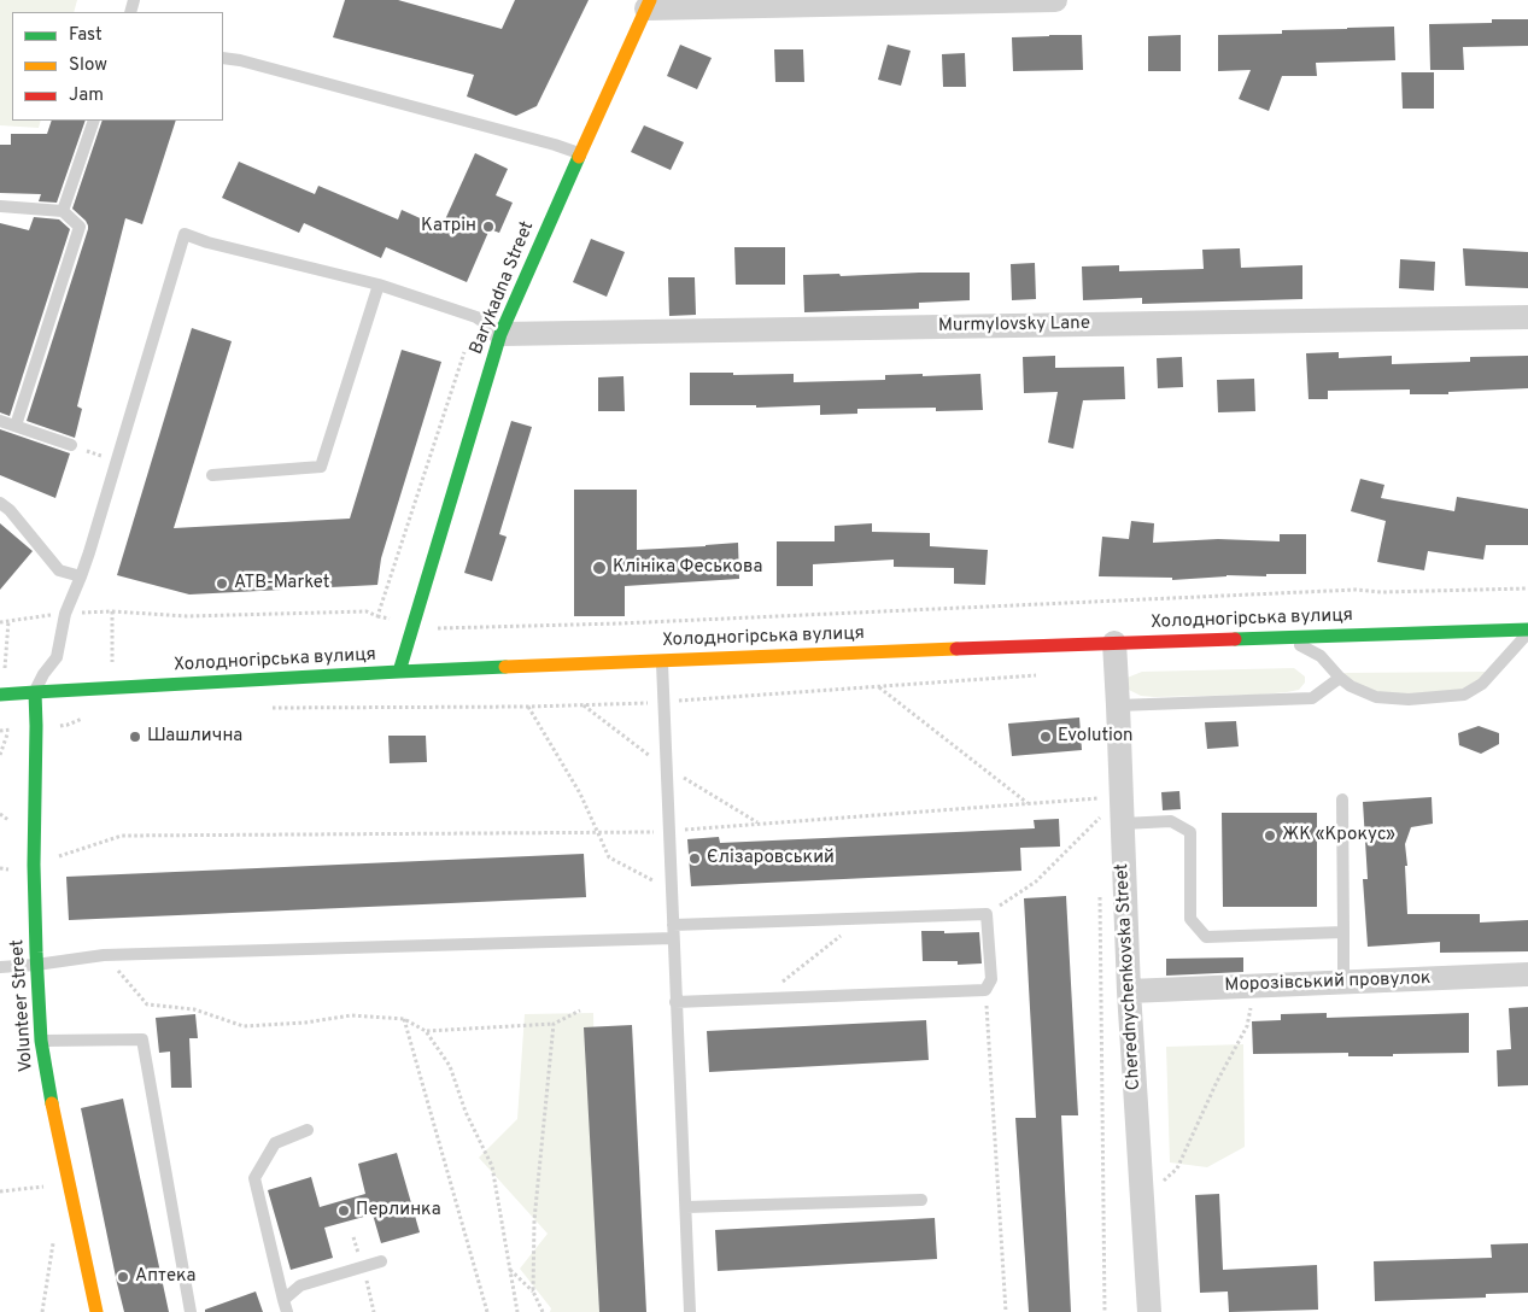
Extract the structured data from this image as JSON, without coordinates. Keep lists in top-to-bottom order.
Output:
{
  "streets": {
    "main road": ["Barykadna Street", "Холодногірська вулиця", "Volunteer Street"],
    "street": ["Murmylovsky Lane", "Cherednychenkovska Street", "Морозівський провулок"]
  },
  "crossings": [
    ["Barykadna Street", "Murmylovsky Lane"],
    ["Barykadna Street", "Холодногірська вулиця"],
    ["Холодногірська вулиця", "Cherednychenkovska Street"],
    ["Холодногірська вулиця", "Volunteer Street"],
    ["Cherednychenkovska Street", "Морозівський провулок"]
  ],
  "places": [
    "Катрін",
    "Клініка Феськова",
    "ATB-Market",
    "Шашлична",
    "Evolution",
    "ЖК «Крокус»",
    "Єлізаровський",
    "Перлинка",
    "Аптека"
  ],
  "legend": ["Fast", "Slow", "Jam"]
}
